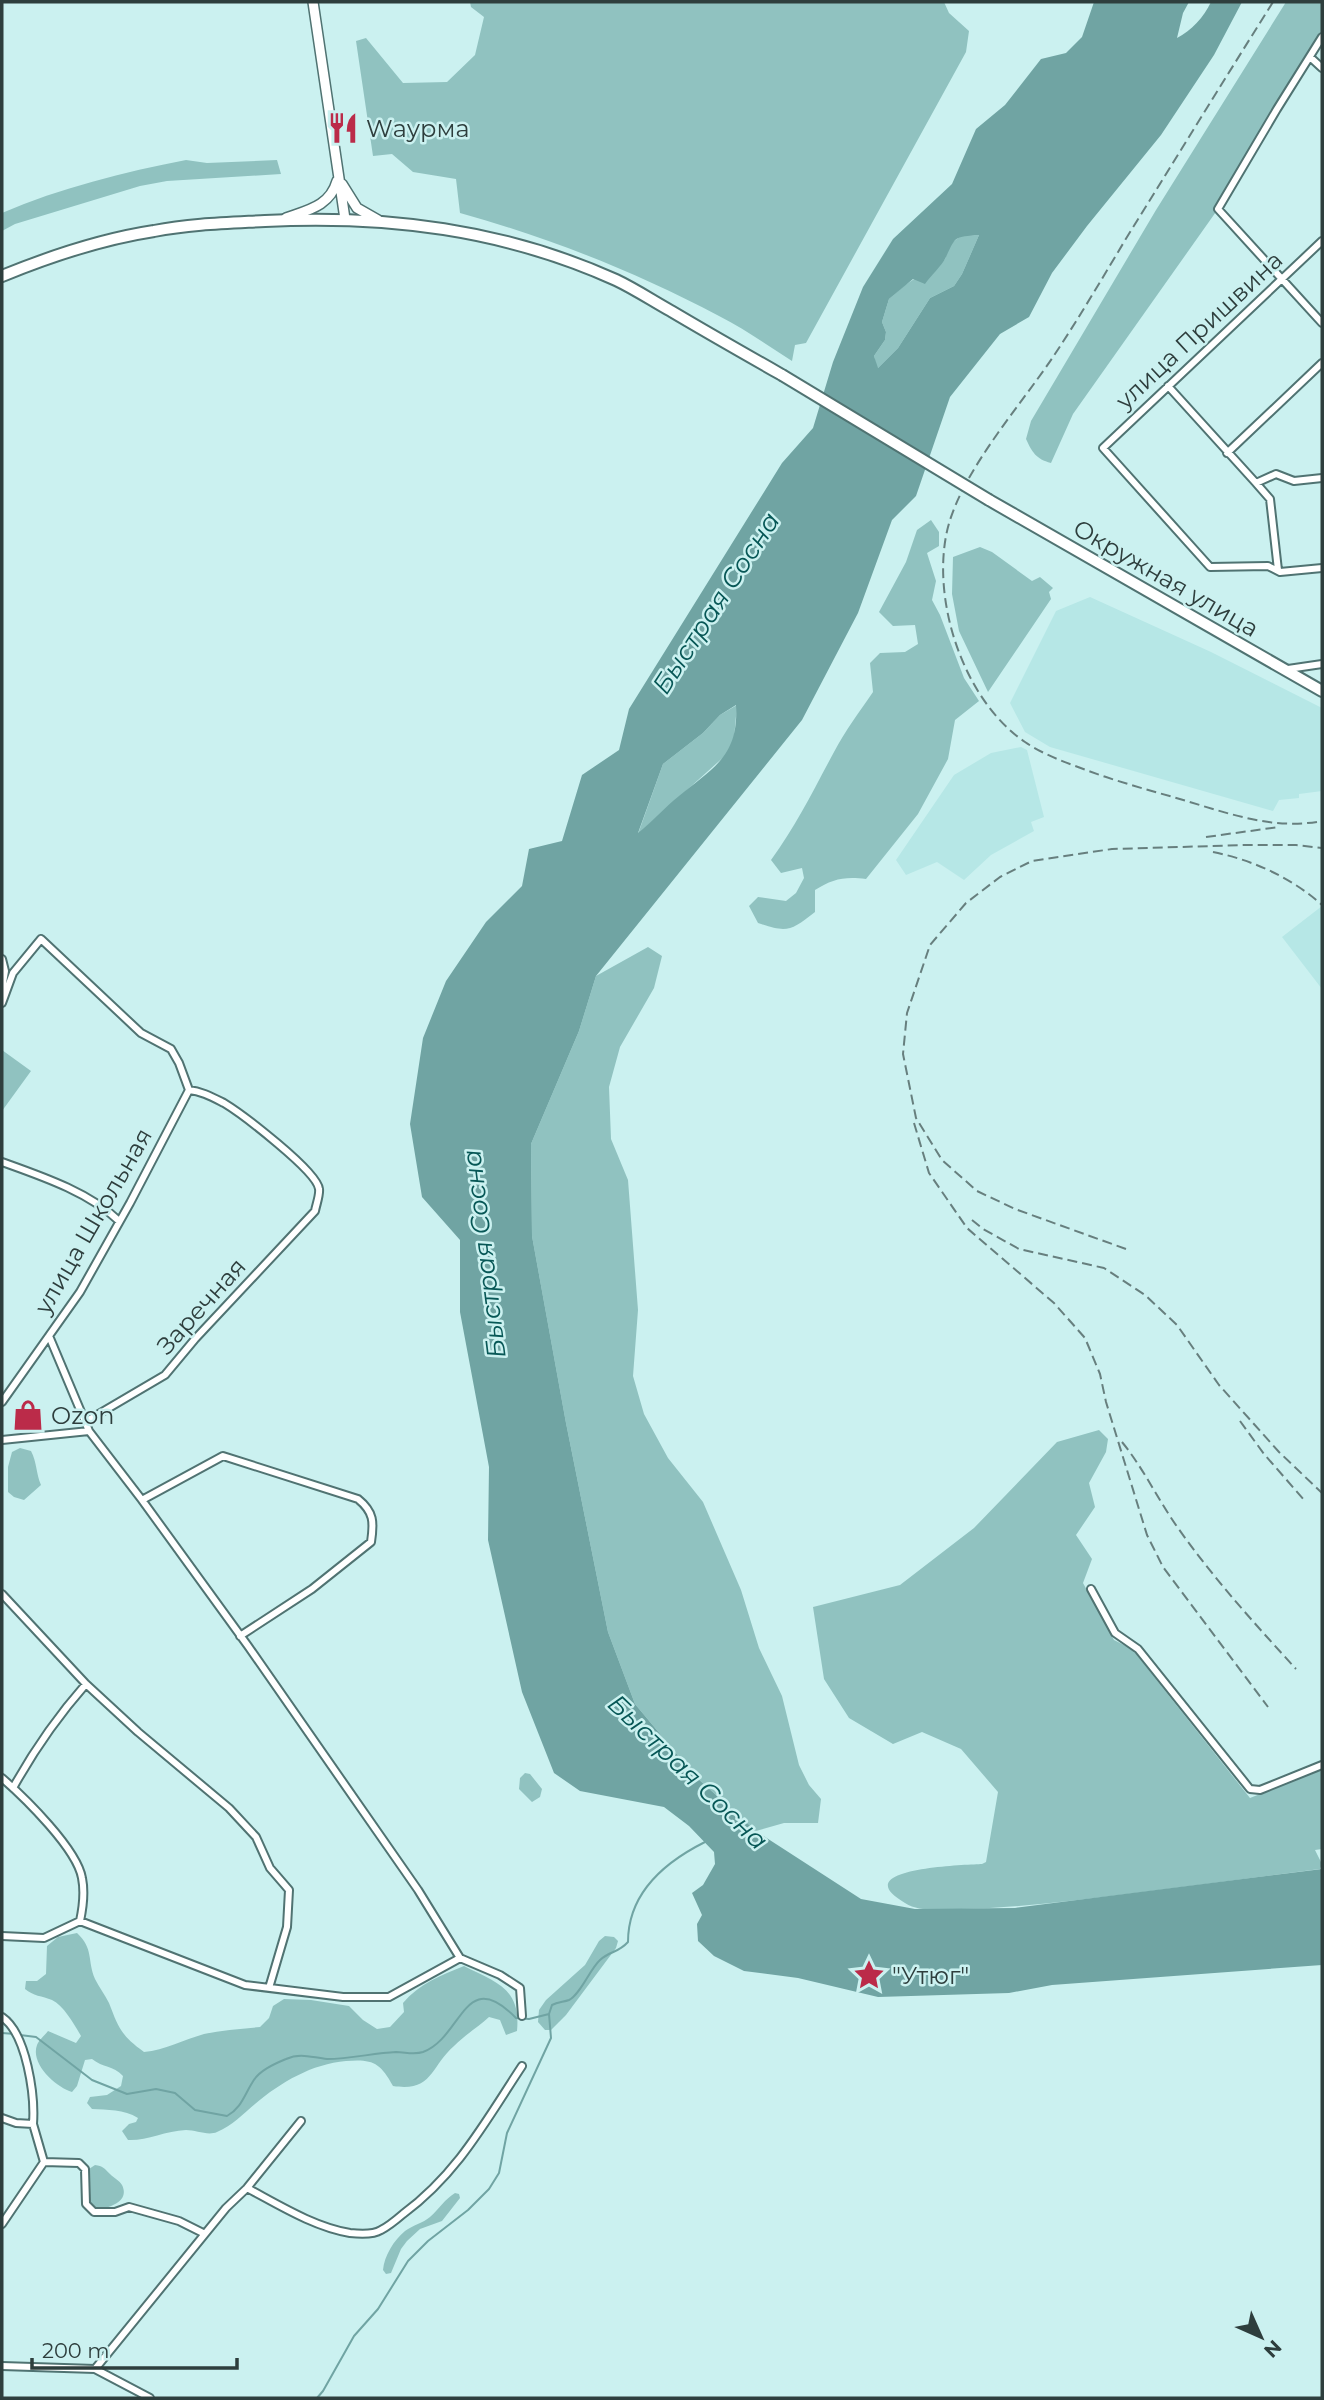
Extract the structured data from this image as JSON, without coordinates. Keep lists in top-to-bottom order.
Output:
{
  "streets": {
    "highway": ["Окружная улица"],
    "street": ["улица Пришвина", "улица Школьная", "Заречная"]
  },
  "crossings": [
    ["улица Школьная", "Заречная"]
  ],
  "water": ["Быстрая Сосна"],
  "places": {
    "restaurant": ["Wаурма"],
    "shop": ["Ozon"],
    "place": ["\"Утюг\""]
  },
  "scale_bar": "200 m",
  "north": "bottom right"
}
